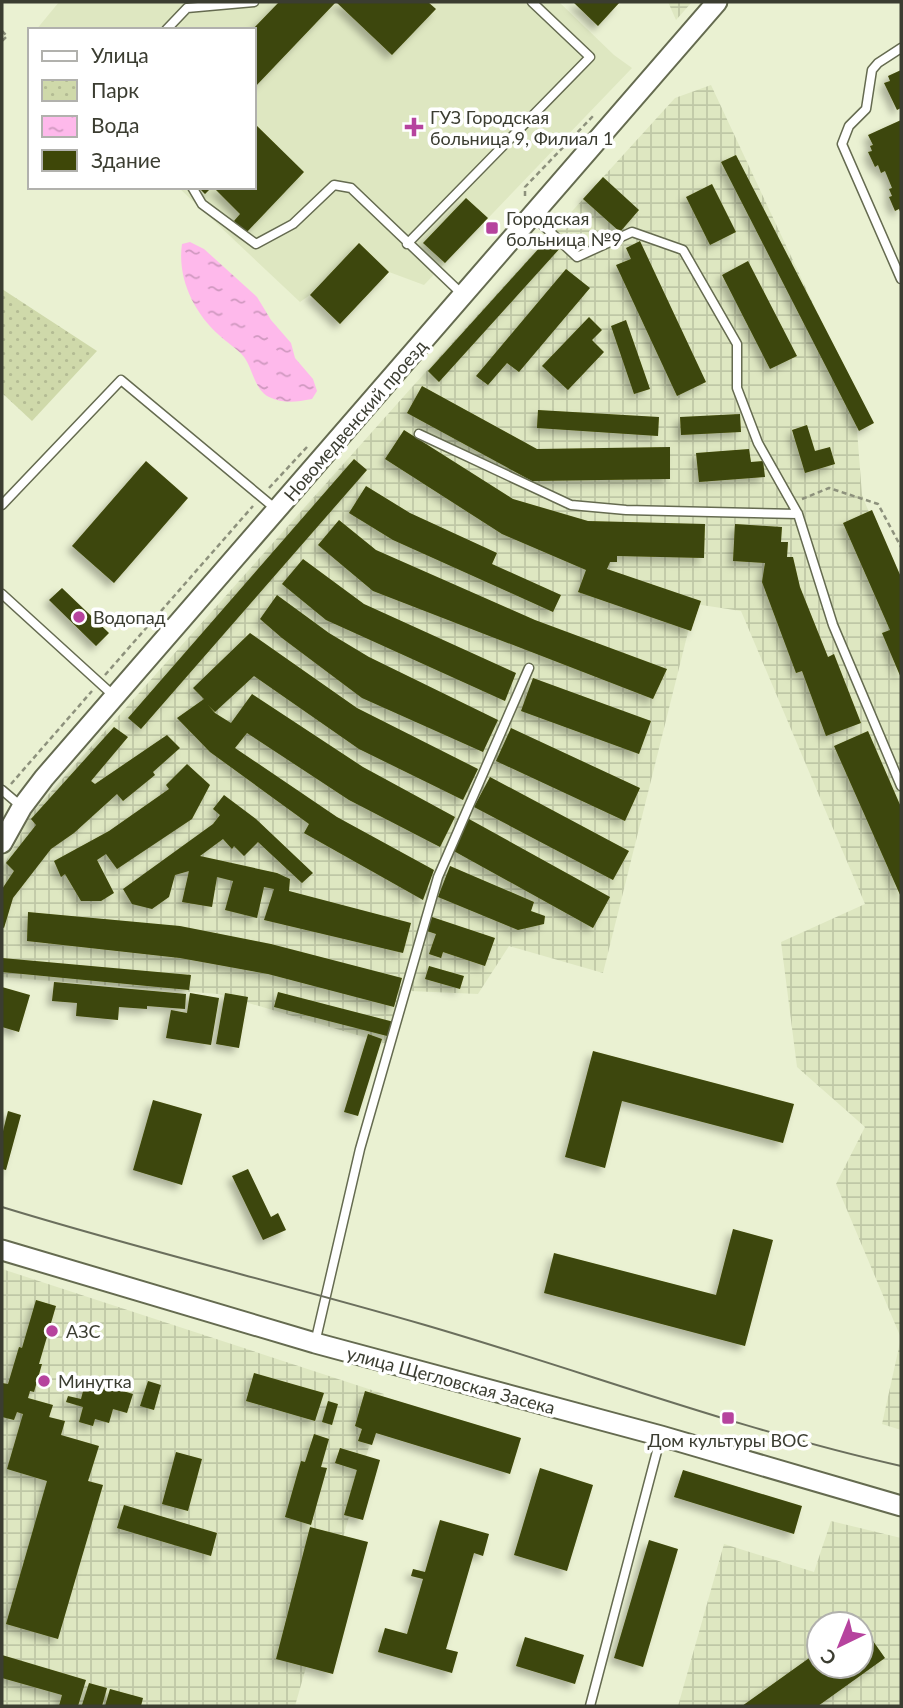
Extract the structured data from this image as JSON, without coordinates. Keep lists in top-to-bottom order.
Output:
{
  "streets": {
    "street": ["Новомедвенский проезд", "улица Щегловская Засека"]
  },
  "places": {
    "health": ["ГУЗ Городская больница 9, Филиал 1"],
    "transit": ["Городская больница №9", "Дом культуры ВОС"],
    "other": ["Водопад", "АЗС", "Минутка"]
  },
  "legend": [
    "Улица",
    "Парк",
    "Вода",
    "Здание"
  ],
  "north": "bottom left"
}
